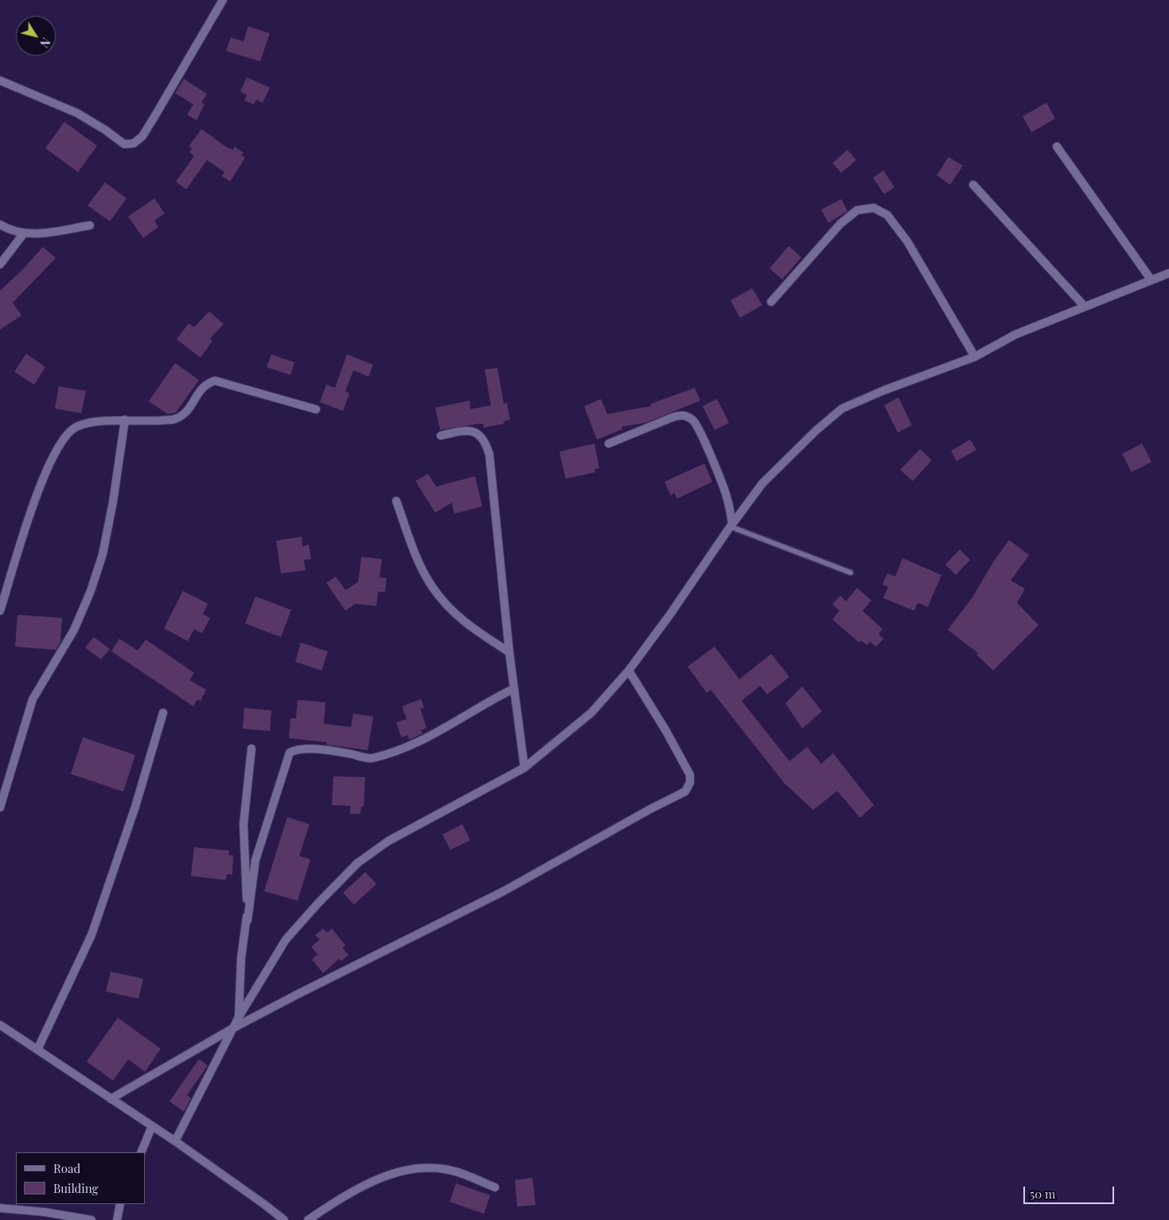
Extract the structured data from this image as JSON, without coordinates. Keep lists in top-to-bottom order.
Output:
{
  "legend": ["Road", "Building"],
  "scale_bar": "50 m",
  "north": "bottom right"
}
